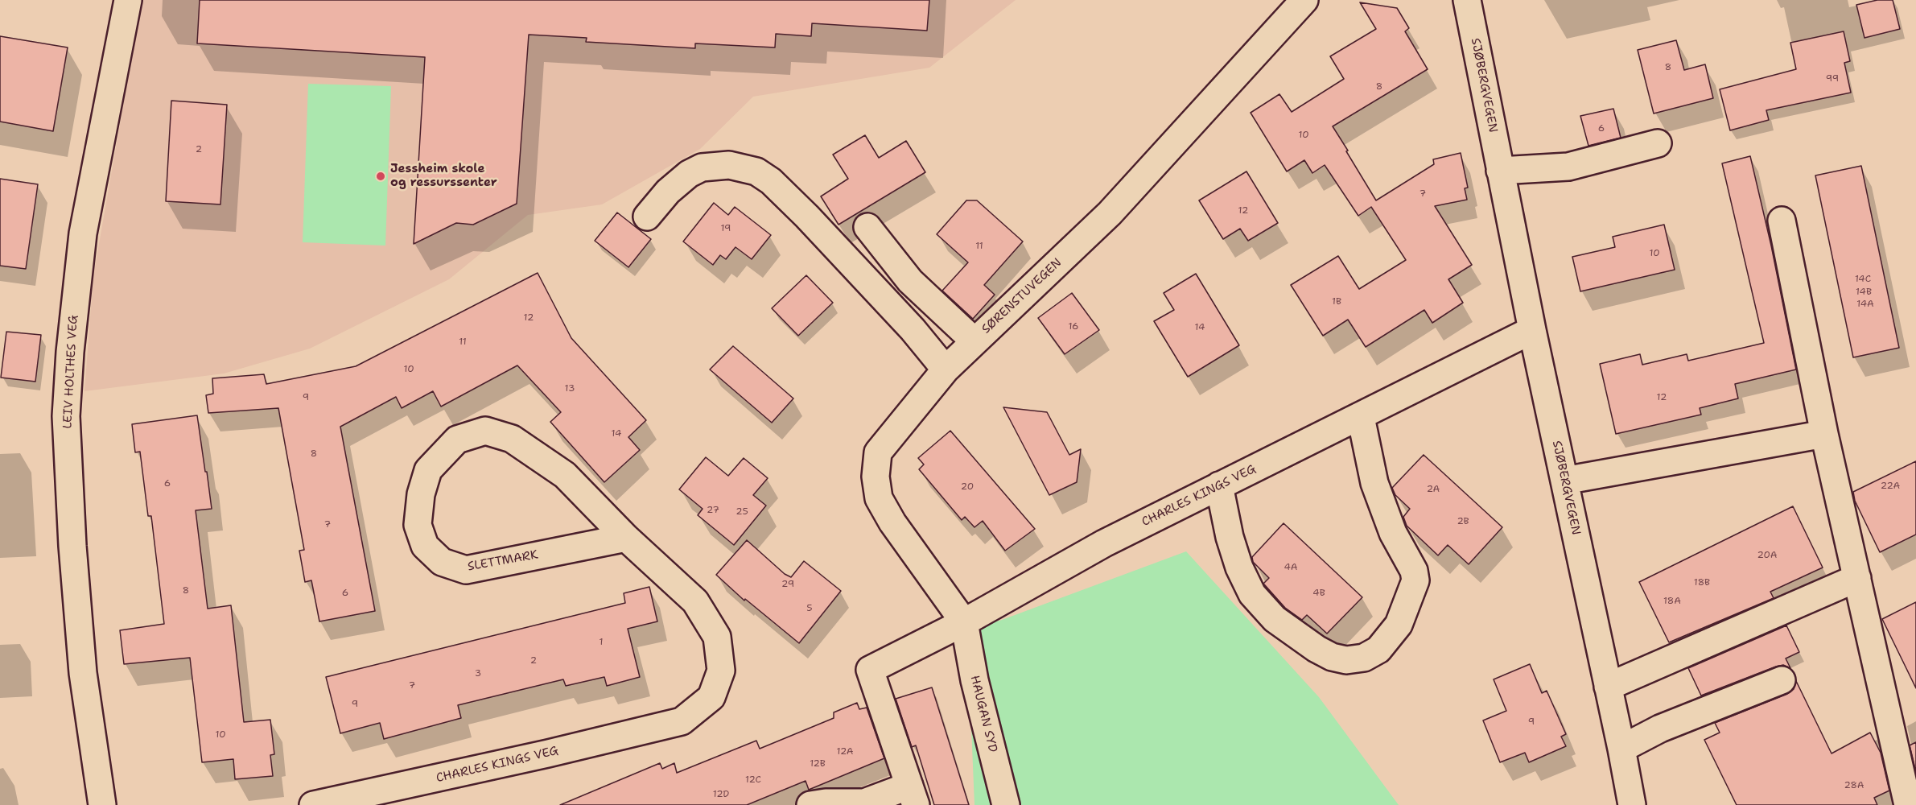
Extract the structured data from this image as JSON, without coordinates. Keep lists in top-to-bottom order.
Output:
{
  "streets": {
    "street": [
      "SJØBERGVEGEN",
      "SØRENSTUVEGEN",
      "LEIV HOLTHES VEG",
      "CHARLES KINGS VEG",
      "SLETTMARK",
      "HAUGAN SYD"
    ]
  },
  "crossings": [
    ["SJØBERGVEGEN", "CHARLES KINGS VEG"],
    ["SØRENSTUVEGEN", "CHARLES KINGS VEG"],
    ["SØRENSTUVEGEN", "HAUGAN SYD"],
    ["CHARLES KINGS VEG", "SLETTMARK"],
    ["CHARLES KINGS VEG", "HAUGAN SYD"]
  ],
  "places": ["Jessheim skole og ressurssenter"],
  "house_numbers": [
    "8",
    "99",
    "8",
    "6",
    "10",
    "2",
    "7",
    "12",
    "19",
    "11",
    "10",
    "14C",
    "14B",
    "1B",
    "14A",
    "12",
    "16",
    "14",
    "11",
    "10",
    "13",
    "9",
    "12",
    "14",
    "8",
    "6",
    "22A",
    "20",
    "2A",
    "27",
    "25",
    "2B",
    "7",
    "20A",
    "4A",
    "18B",
    "29",
    "8",
    "6",
    "4B",
    "18A",
    "5",
    "1",
    "2",
    "3",
    "7",
    "9",
    "9",
    "10",
    "12A",
    "12B",
    "12C",
    "28A",
    "12D"
  ]
}
